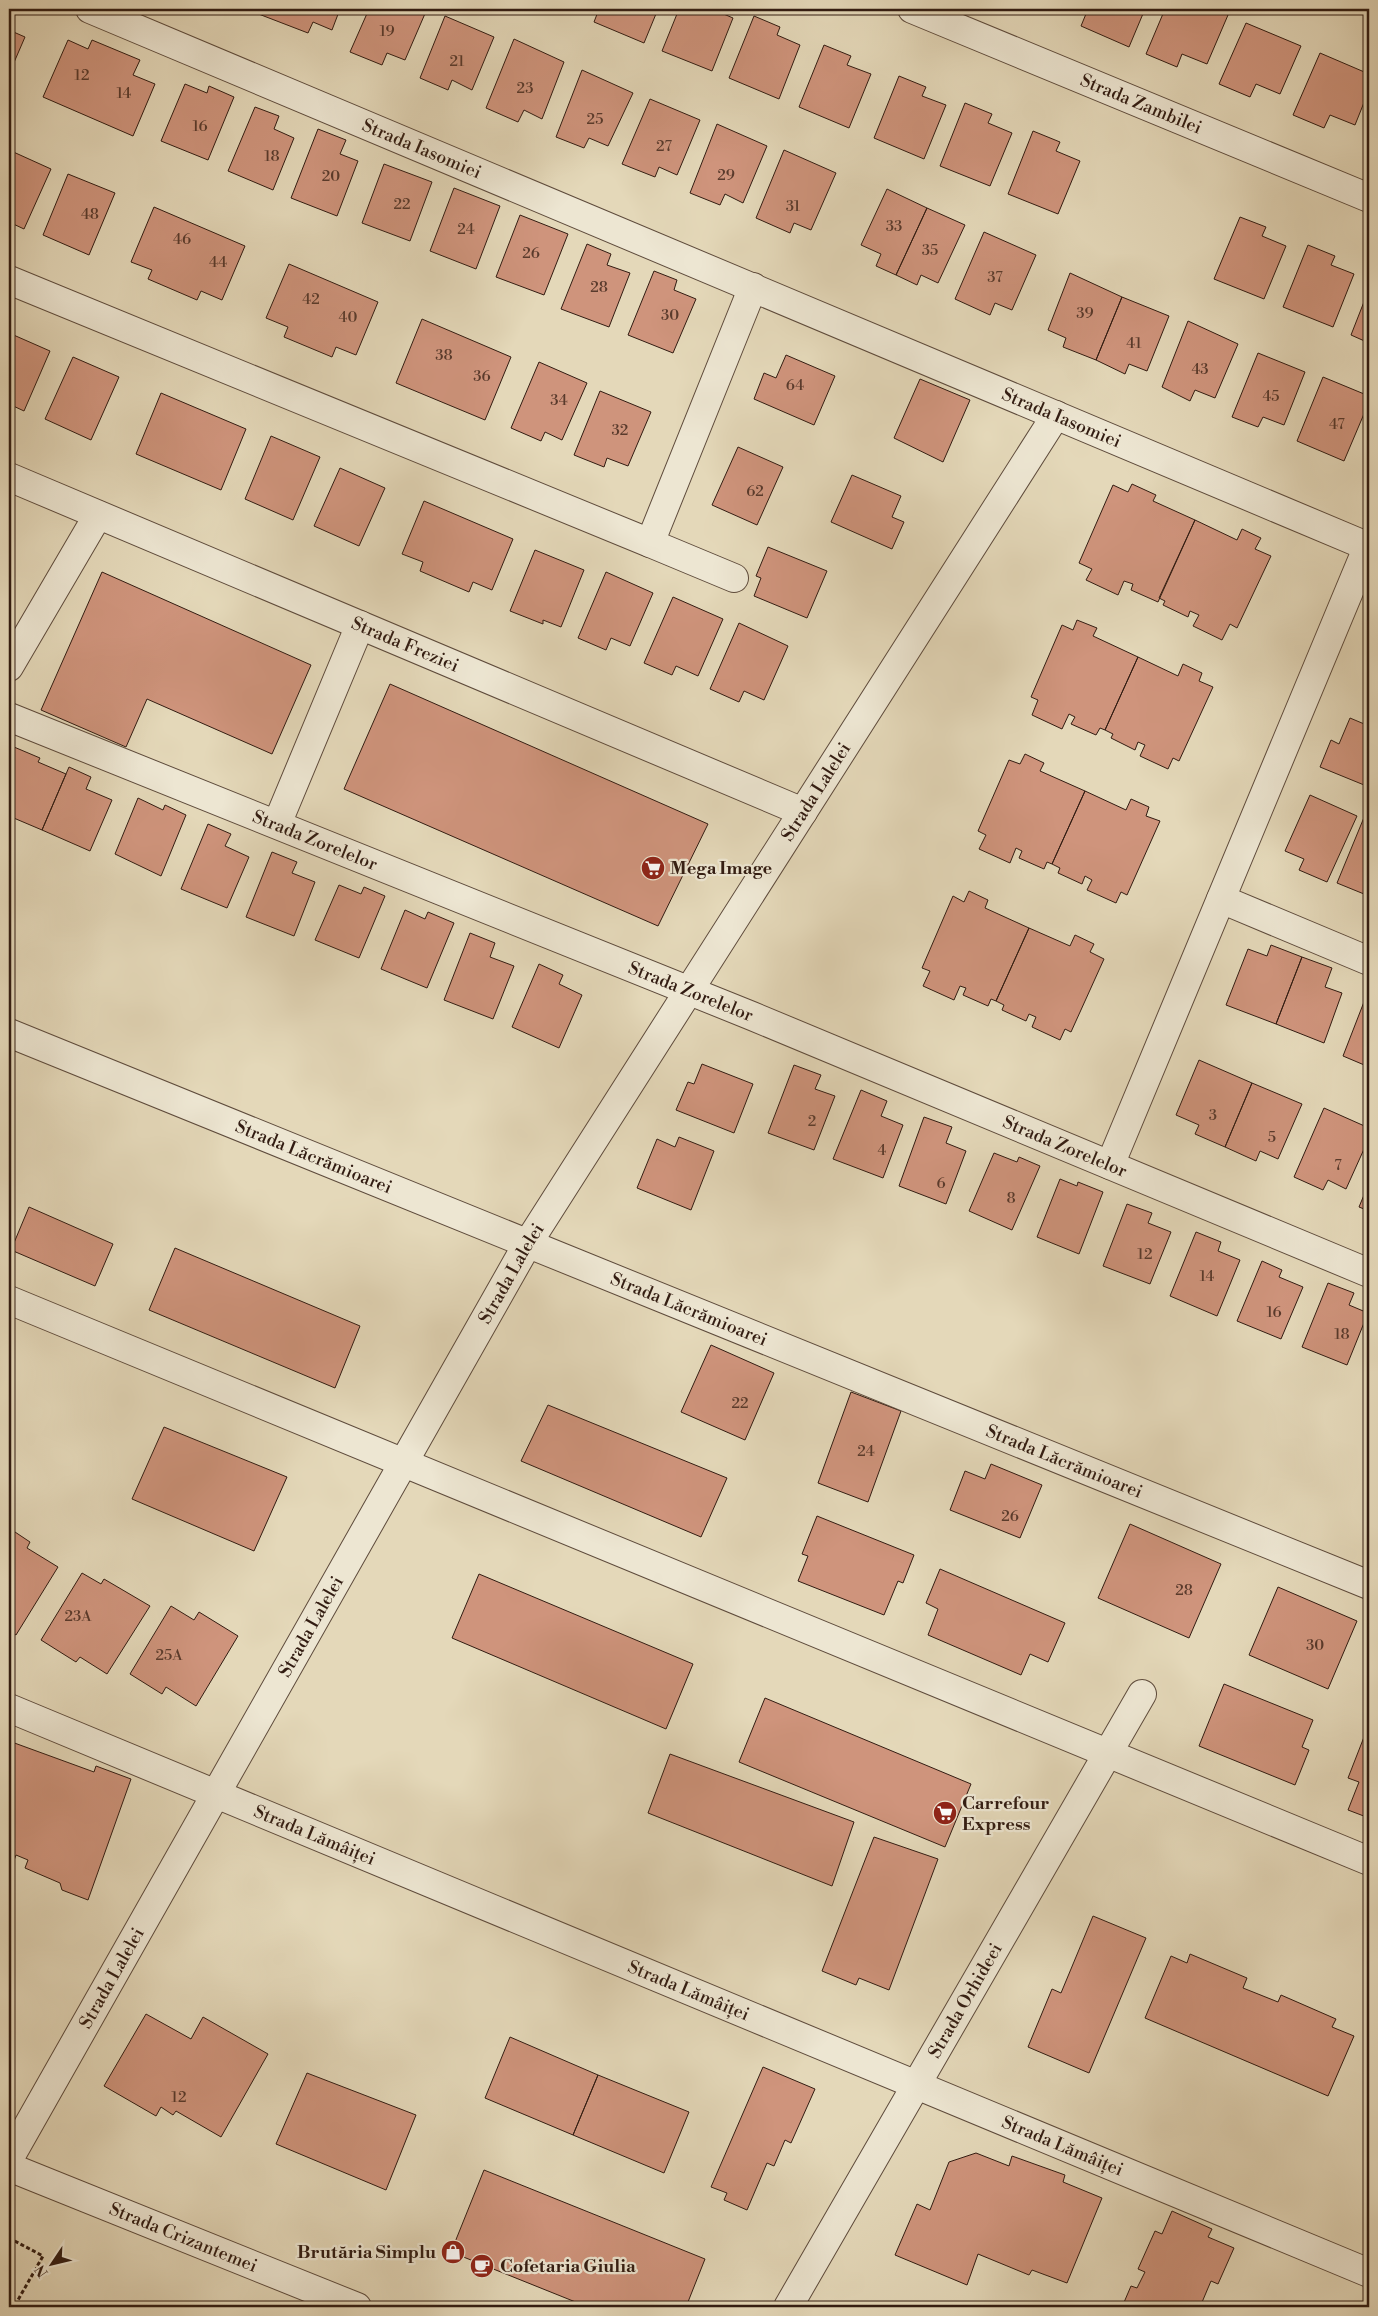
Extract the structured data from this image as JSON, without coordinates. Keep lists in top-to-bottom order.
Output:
{
  "streets": {
    "street": [
      "Strada Zambilei",
      "Strada Iasomiei",
      "Strada Freziei",
      "Strada Lalelei",
      "Strada Zorelelor",
      "Strada Lăcrămioarei",
      "Strada Lămâiței",
      "Strada Orhideei",
      "Strada Crizantemei"
    ]
  },
  "crossings": [
    ["Strada Iasomiei", "Strada Lalelei"],
    ["Strada Freziei", "Strada Lalelei"],
    ["Strada Lalelei", "Strada Zorelelor"],
    ["Strada Lalelei", "Strada Lăcrămioarei"],
    ["Strada Lalelei", "Strada Lămâiței"],
    ["Strada Lămâiței", "Strada Orhideei"]
  ],
  "places": {
    "supermarket": ["Mega Image", "Carrefour Express"],
    "shop": ["Brutăria Simplu"],
    "cafe": ["Cofetaria Giulia"]
  },
  "house_numbers": [
    "19",
    "21",
    "12",
    "23",
    "14",
    "25",
    "16",
    "27",
    "18",
    "29",
    "20",
    "22",
    "31",
    "48",
    "33",
    "24",
    "46",
    "35",
    "26",
    "44",
    "37",
    "28",
    "42",
    "39",
    "30",
    "40",
    "41",
    "38",
    "43",
    "36",
    "64",
    "45",
    "34",
    "47",
    "32",
    "62",
    "3",
    "2",
    "5",
    "4",
    "7",
    "6",
    "8",
    "12",
    "14",
    "16",
    "18",
    "22",
    "24",
    "26",
    "28",
    "23A",
    "30",
    "25A",
    "12"
  ],
  "north": "bottom left"
}
